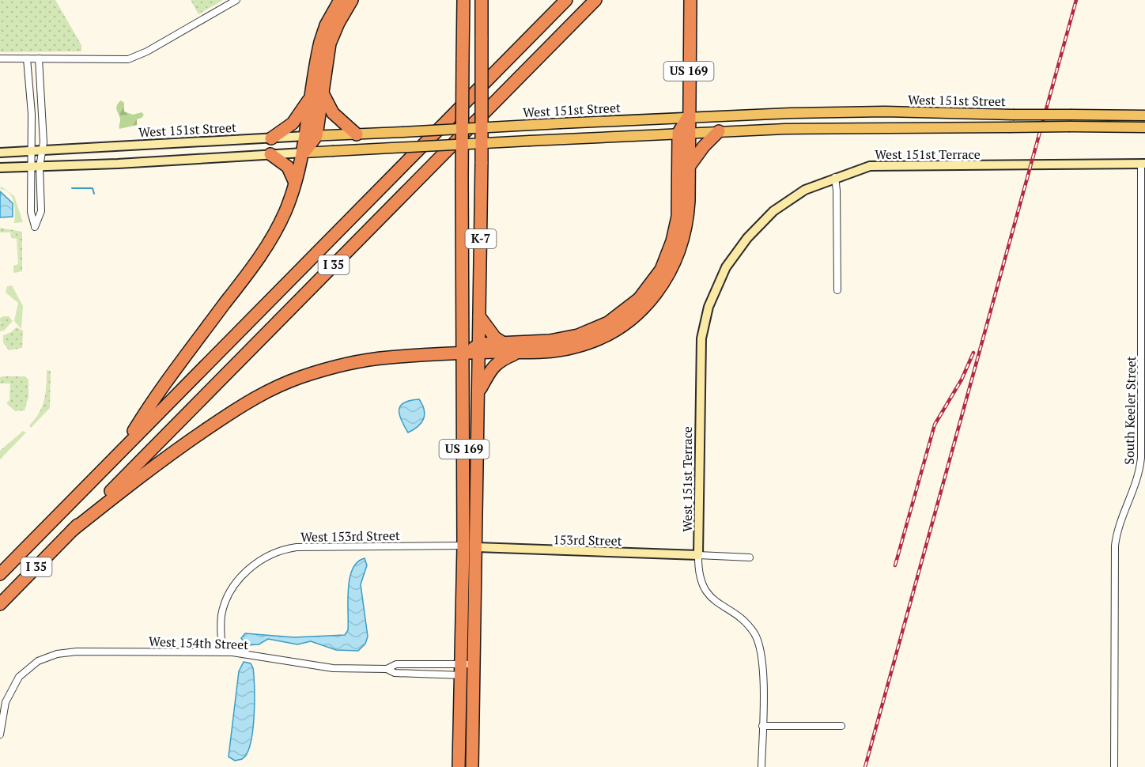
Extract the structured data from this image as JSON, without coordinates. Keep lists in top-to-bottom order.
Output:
{
  "streets": {
    "highway": ["US 169", "K-7", "I 35"],
    "main road": ["West 151st Street"],
    "street": [
      "West 151st Terrace",
      "South Keeler Street",
      "West 153rd Street",
      "153rd Street",
      "West 154th Street"
    ]
  },
  "crossings": [
    ["US 169", "West 151st Street"],
    ["US 169", "K-7"],
    ["US 169", "West 153rd Street"],
    ["US 169", "153rd Street"],
    ["US 169", "West 154th Street"],
    ["West 151st Terrace", "South Keeler Street"],
    ["West 151st Terrace", "153rd Street"],
    ["West 153rd Street", "West 154th Street"]
  ]
}
